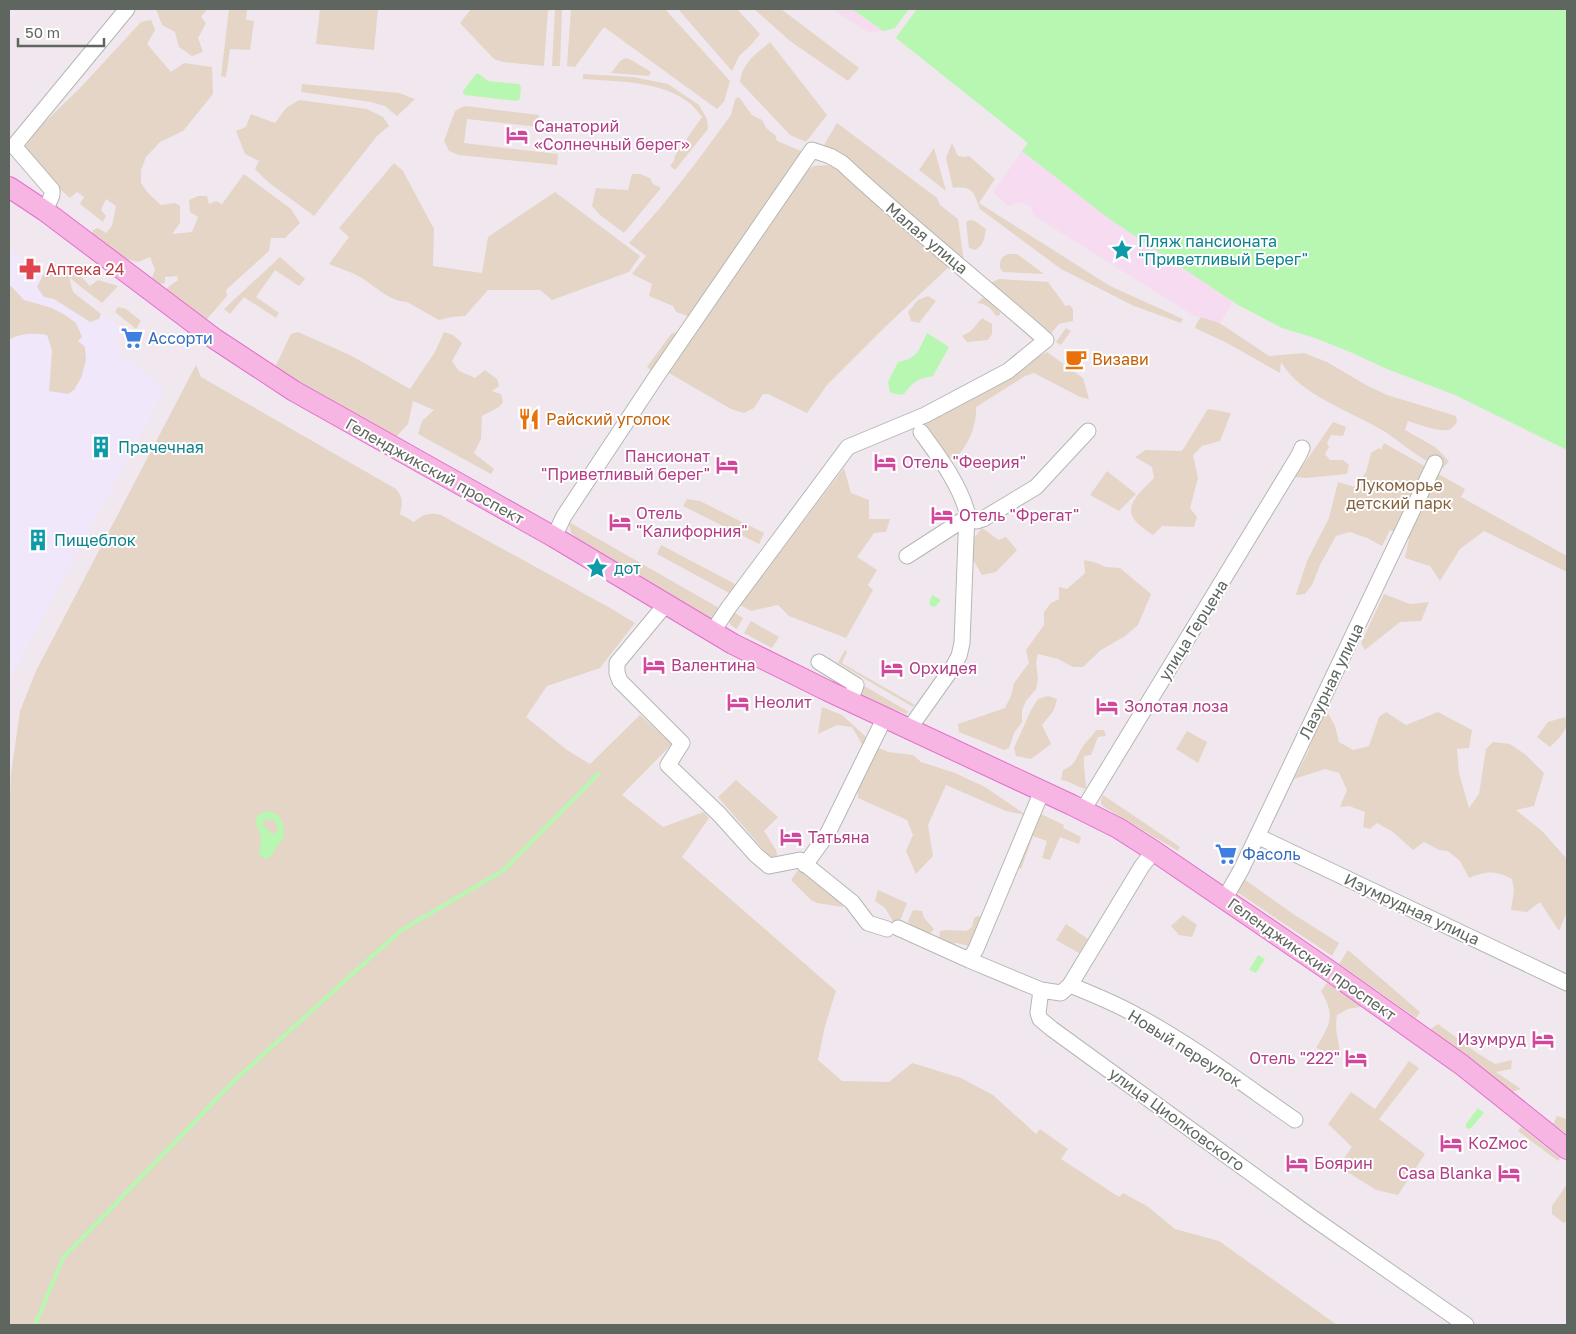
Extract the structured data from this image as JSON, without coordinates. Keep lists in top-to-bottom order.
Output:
{
  "streets": {
    "main road": ["Геленджикский проспект"],
    "street": [
      "Малая улица",
      "улица Герцена",
      "Лазурная улица",
      "Изумрудная улица",
      "Новый переулок",
      "улица Циолковского"
    ]
  },
  "crossings": [
    ["Малая улица", "Геленджикский проспект"],
    ["Геленджикский проспект", "улица Герцена"],
    ["Геленджикский проспект", "Лазурная улица"],
    ["Лазурная улица", "Изумрудная улица"]
  ],
  "parks": ["Лукоморье детский парк"],
  "places": {
    "hotel": [
      "Санаторий «Солнечный берег»",
      "Отель \"Феерия\"",
      "Пансионат \"Приветливый берег\"",
      "Отель \"Фрегат\"",
      "Отель \"Калифорния\"",
      "Валентина",
      "Орхидея",
      "Неолит",
      "Золотая лоза",
      "Татьяна",
      "Изумруд",
      "Отель \"222\"",
      "КоZмос",
      "Боярин",
      "Casa Blanka"
    ],
    "place": ["Пляж пансионата \"Приветливый Берег\"", "дот"],
    "pharmacy": ["Аптека 24"],
    "supermarket": ["Ассорти", "Фасоль"],
    "cafe": ["Визави"],
    "restaurant": ["Райский уголок"],
    "building": ["Прачечная", "Пищеблок"]
  },
  "scale_bar": "50 m"
}
